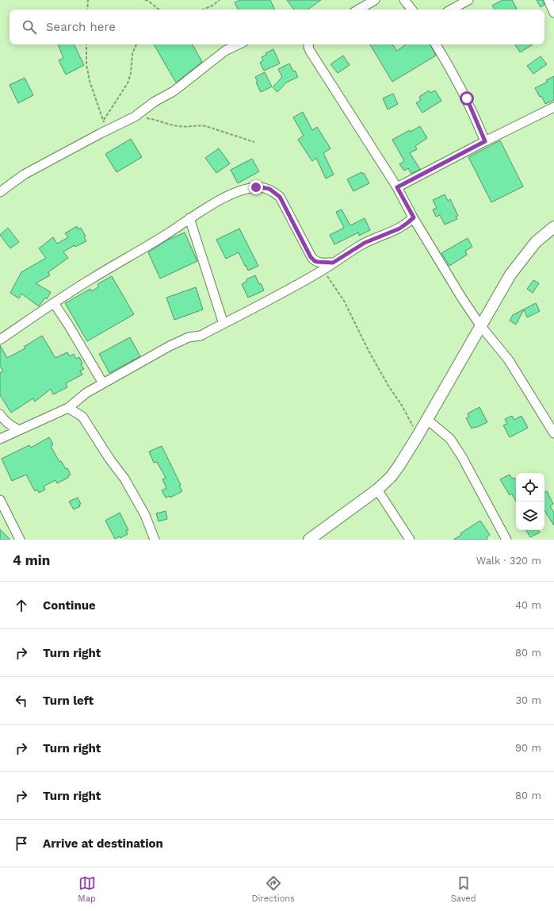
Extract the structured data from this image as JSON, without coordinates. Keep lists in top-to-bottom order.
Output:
{
  "page": {
    "search": "Search here",
    "heading": ["4 min", "Walk · 320 m"],
    "list": [
      ["Continue", "40 m"],
      ["Turn right", "80 m"],
      ["Turn left", "30 m"],
      ["Turn right", "90 m"],
      ["Turn right", "80 m"],
      "Arrive at destination"
    ],
    "nav": ["Map", "Directions", "Saved"]
  }
}
